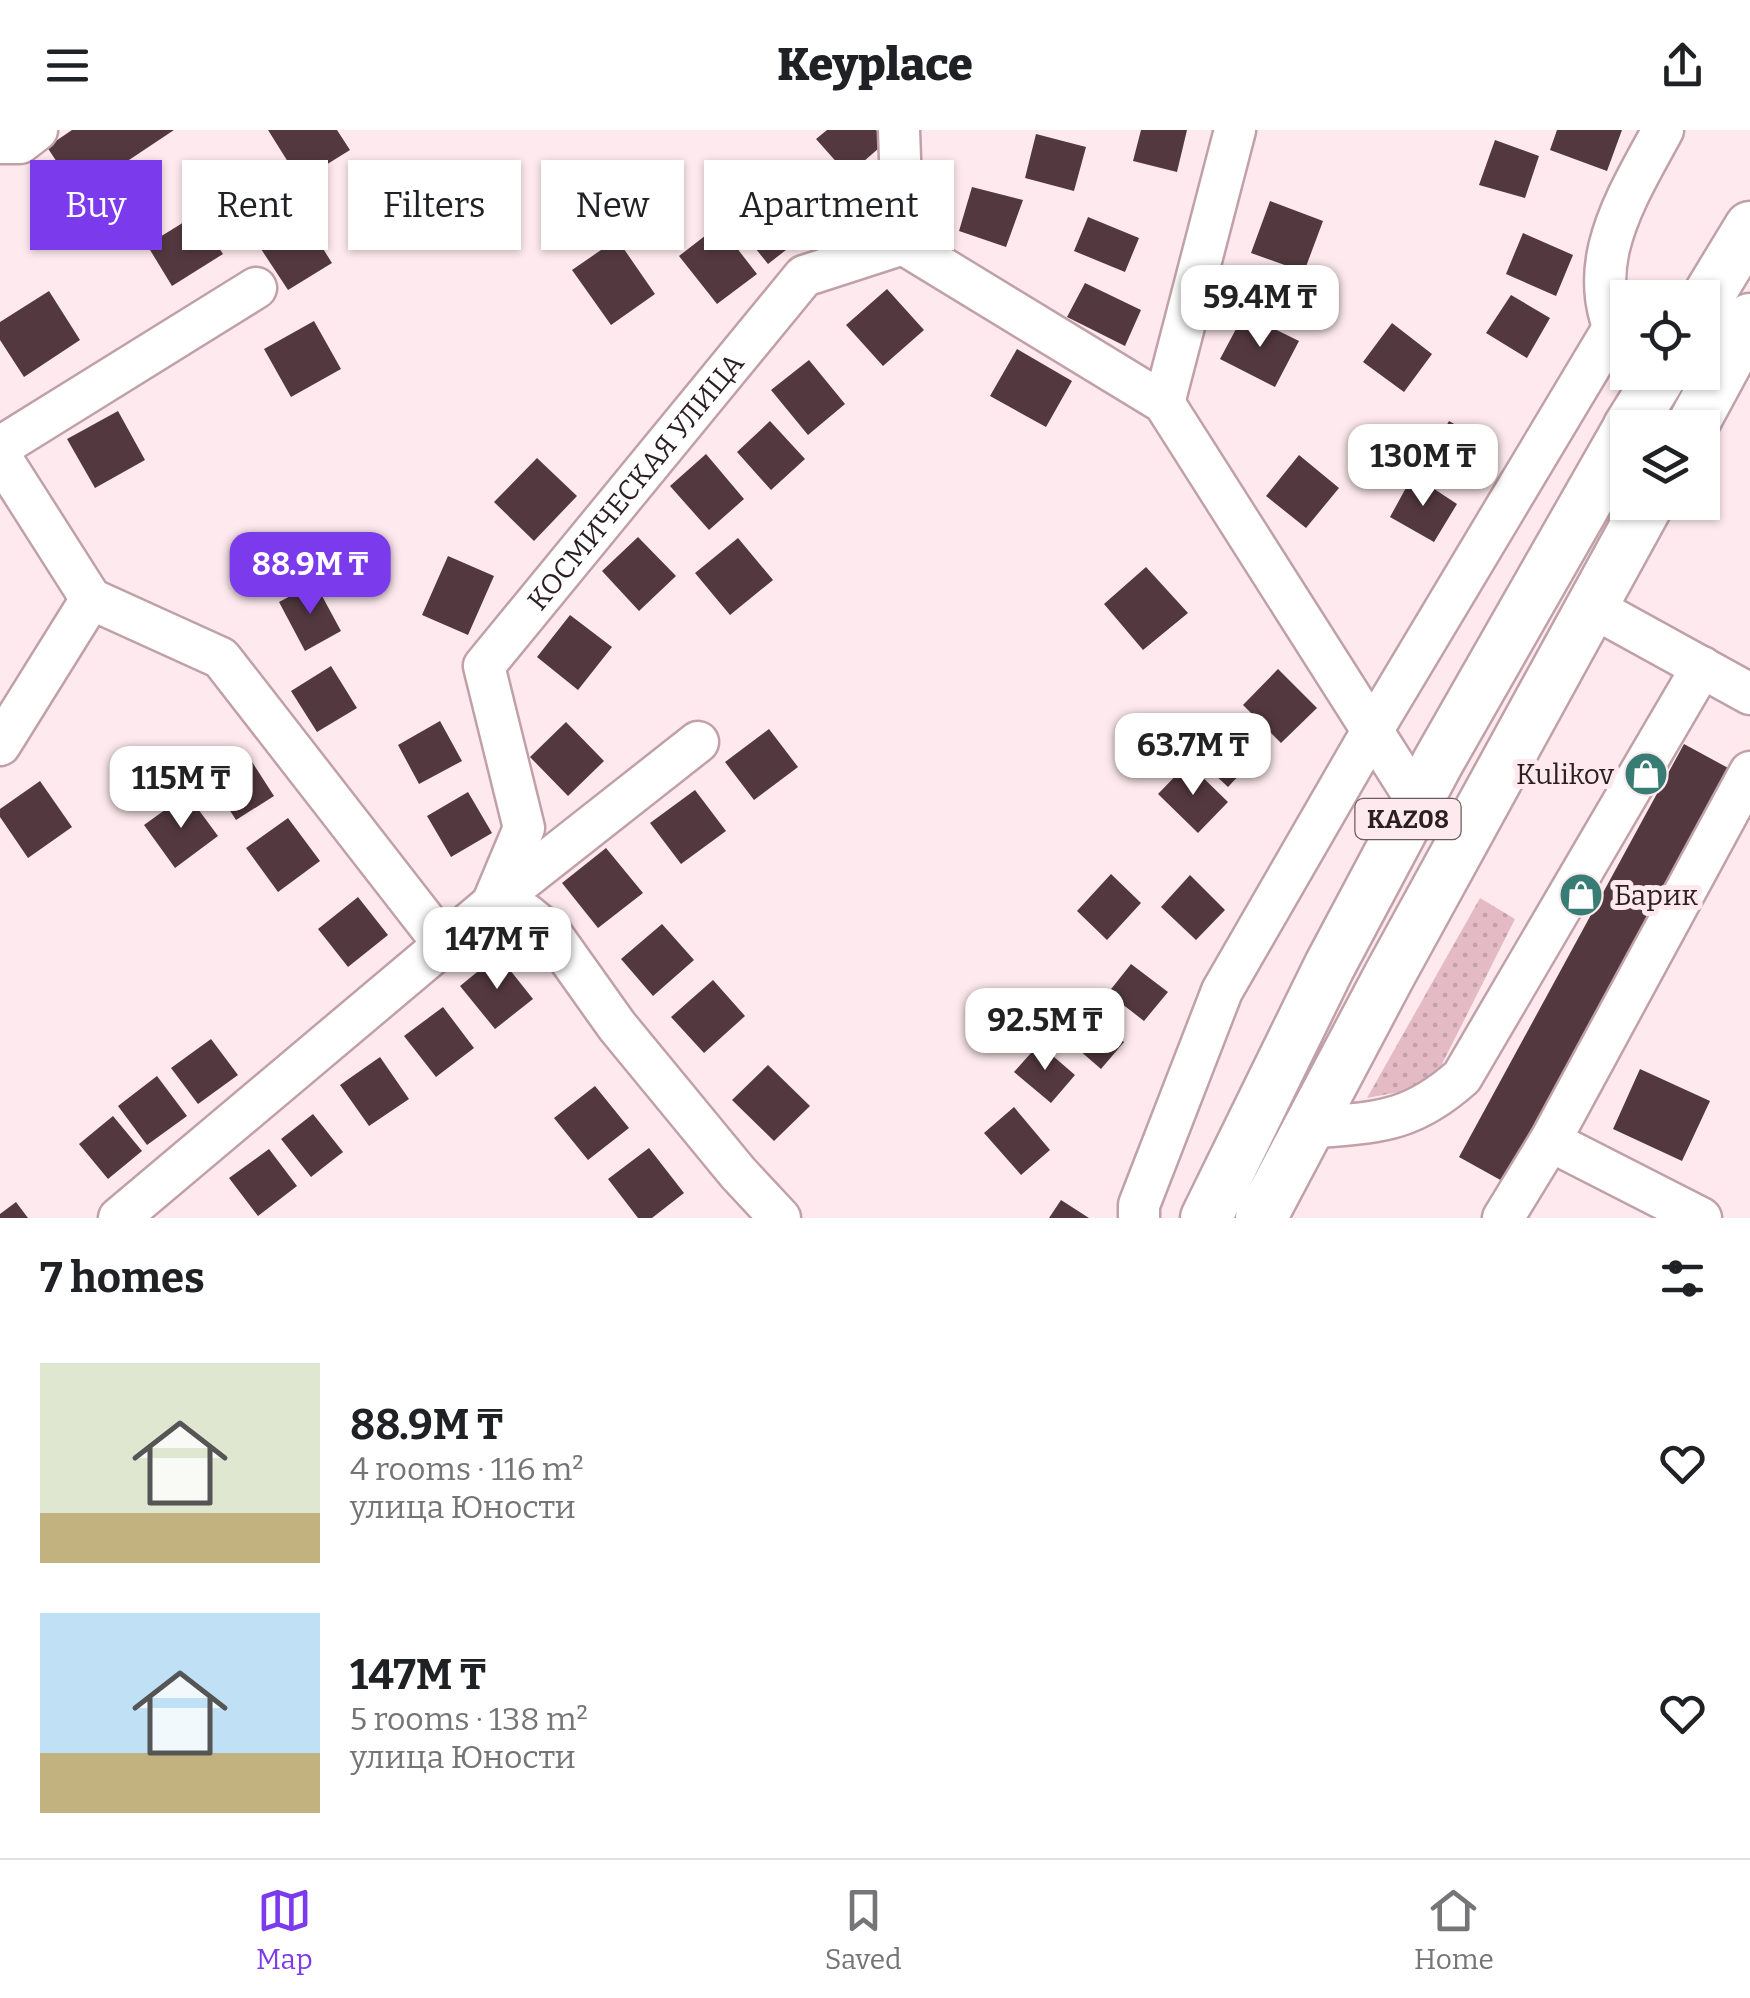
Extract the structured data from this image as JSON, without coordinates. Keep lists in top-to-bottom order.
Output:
{
  "streets": {
    "main road": ["KAZ08"],
    "street": ["КОСМИЧЕСКАЯ УЛИЦА"]
  },
  "places": {
    "shop": ["Kulikov", "Барик"]
  },
  "page": {
    "header": "Keyplace",
    "chip": [
      "Buy",
      "Rent",
      "Filters",
      "New",
      "Apartment"
    ],
    "price": [
      "59.4M ₸",
      "130M ₸",
      "88.9M ₸",
      "63.7M ₸",
      "115M ₸",
      "147M ₸",
      "92.5M ₸"
    ],
    "heading": "7 homes",
    "list": [
      {
        "name": "88.9M ₸",
        "note": "4 rooms · 116 m² · улица Юности"
      },
      {
        "name": "147M ₸",
        "note": "5 rooms · 138 m² · улица Юности"
      }
    ],
    "tabs": ["Map", "Saved", "Home"]
  }
}
